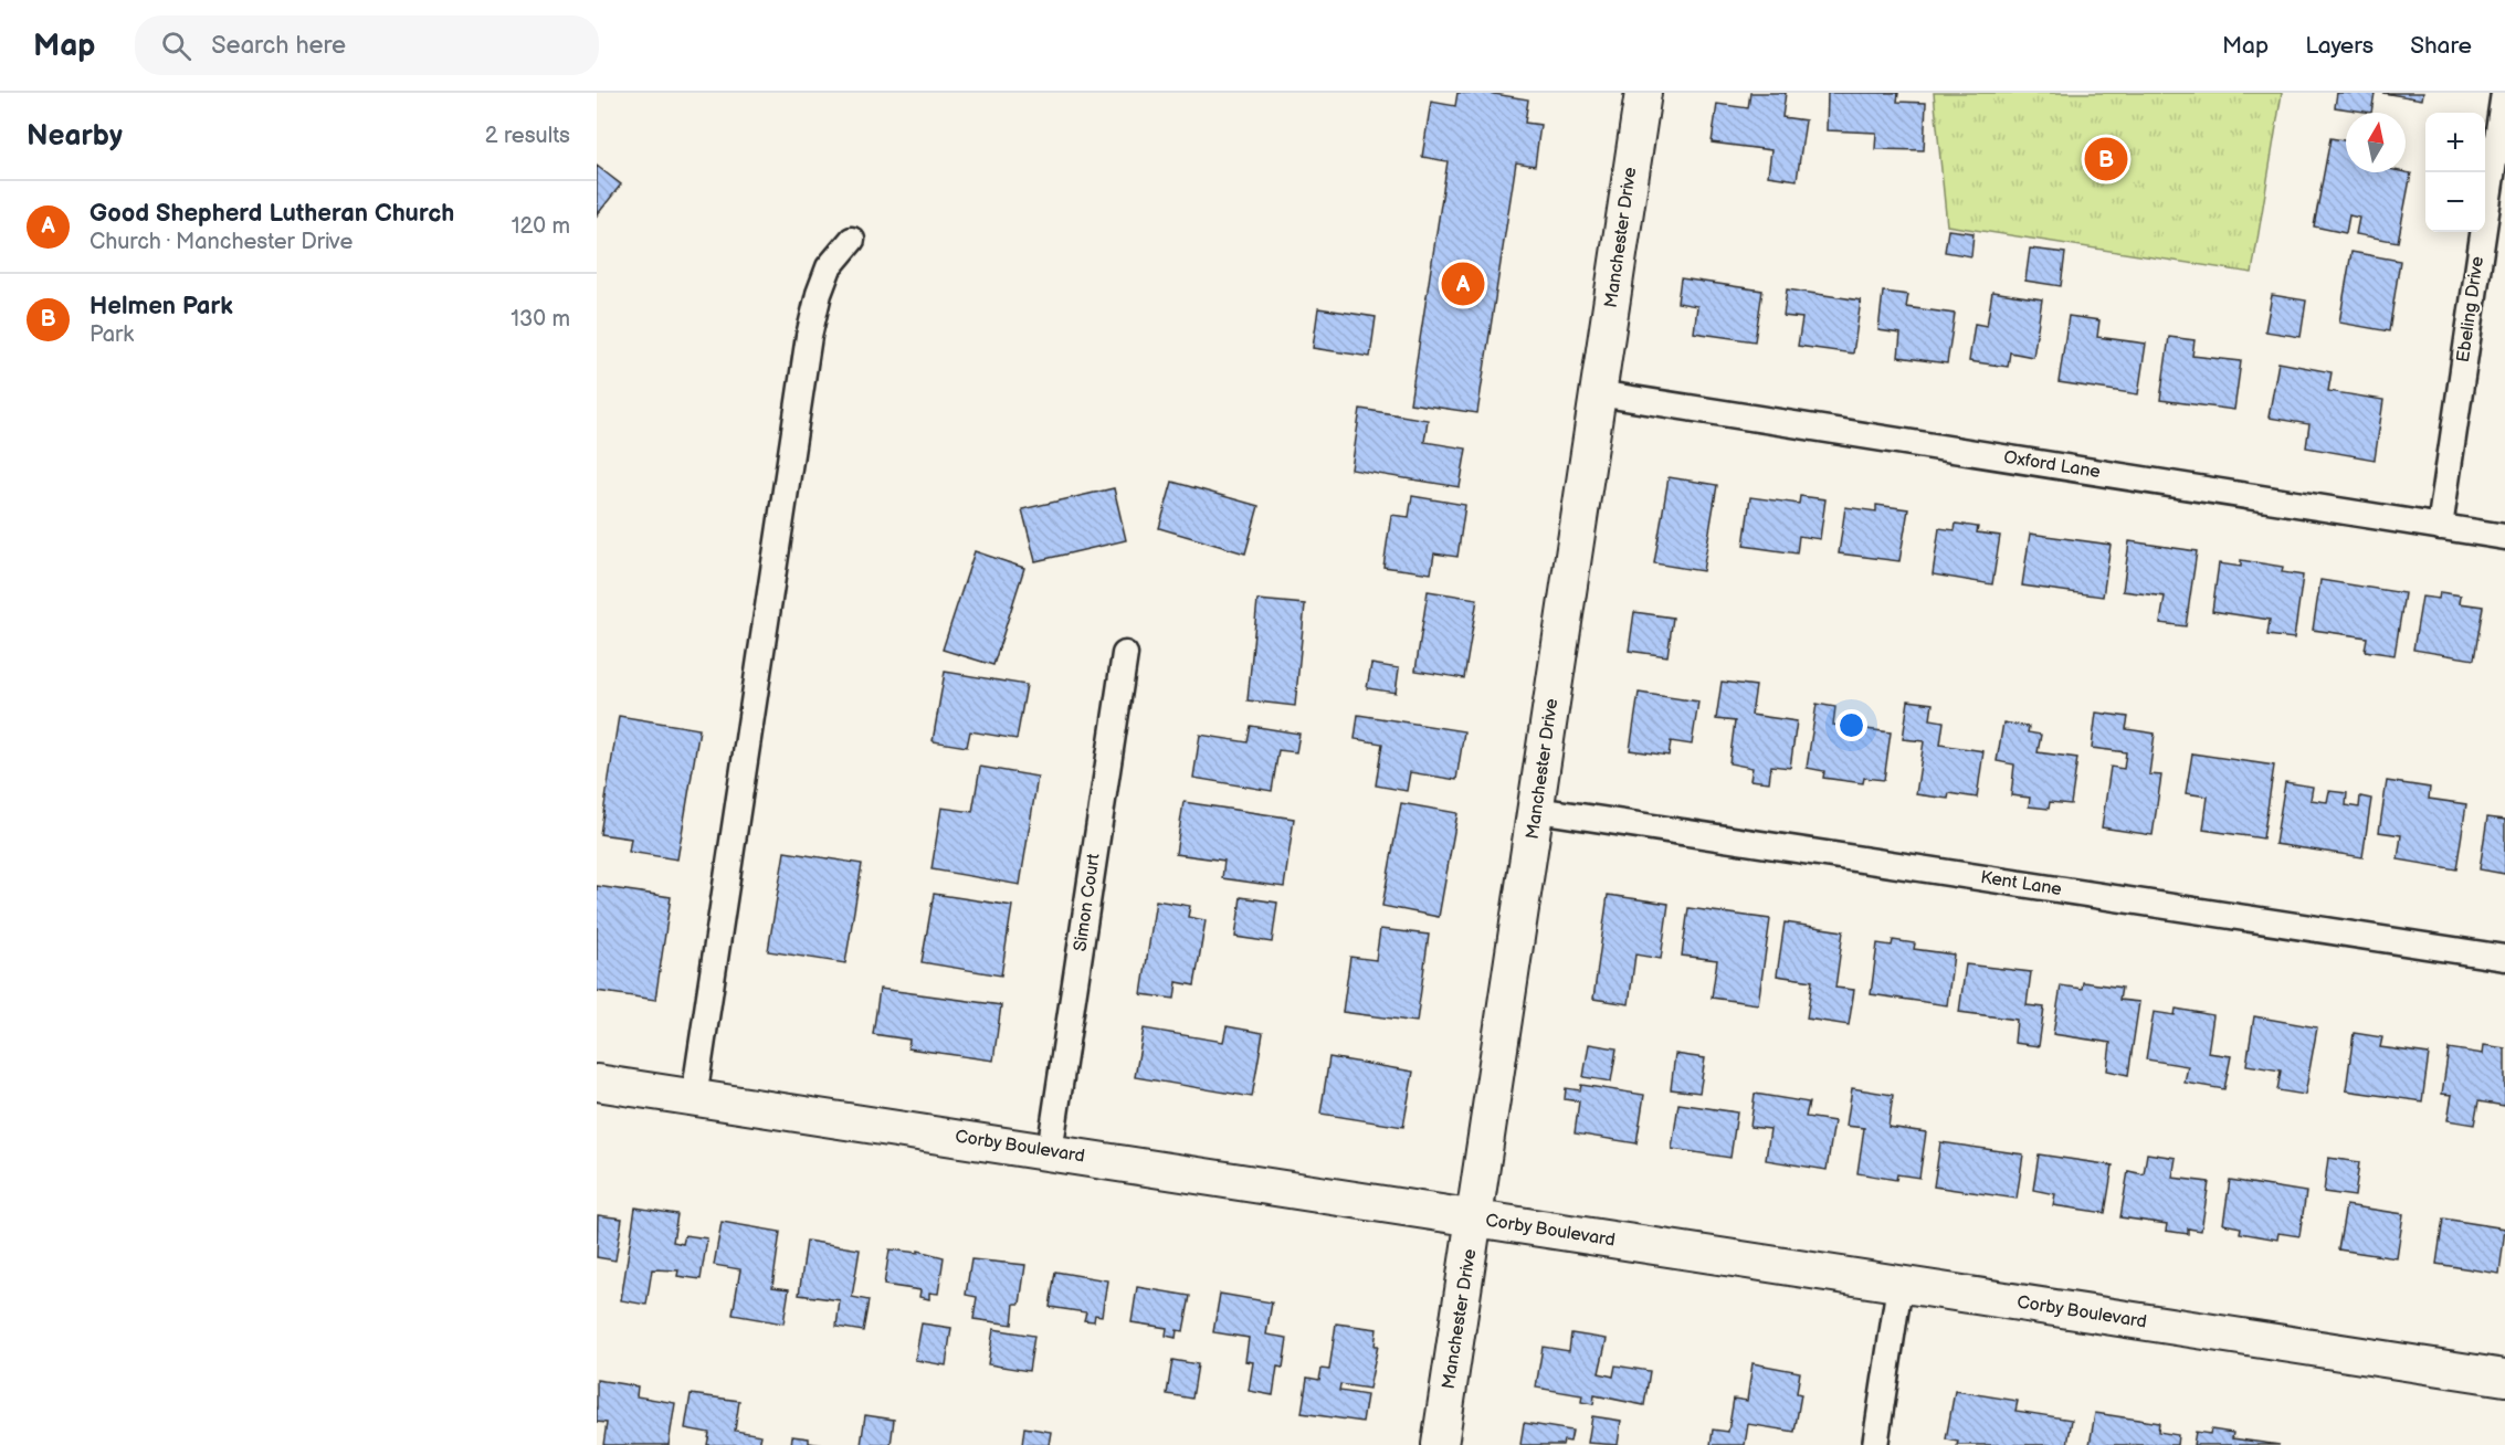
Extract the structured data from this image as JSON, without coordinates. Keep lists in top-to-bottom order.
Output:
{
  "streets": {
    "street": [
      "Manchester Drive",
      "Ebeling Drive",
      "Oxford Lane",
      "Kent Lane",
      "Simon Court",
      "Corby Boulevard"
    ]
  },
  "crossings": [
    ["Manchester Drive", "Oxford Lane"],
    ["Manchester Drive", "Kent Lane"],
    ["Manchester Drive", "Corby Boulevard"],
    ["Ebeling Drive", "Oxford Lane"],
    ["Simon Court", "Corby Boulevard"]
  ],
  "north": "top",
  "page": {
    "header": "Map",
    "search": "Search here",
    "nav": ["Map", "Layers", "Share"],
    "heading": ["Nearby", "2 results"],
    "map_buttons": ["+", "−"],
    "pins": ["B", "A"],
    "list": [
      {
        "mark": "A",
        "name": "Good Shepherd Lutheran Church",
        "note": "Church · Manchester Drive",
        "value": "120 m"
      },
      {
        "mark": "B",
        "name": "Helmen Park",
        "note": "Park",
        "value": "130 m"
      }
    ]
  }
}
